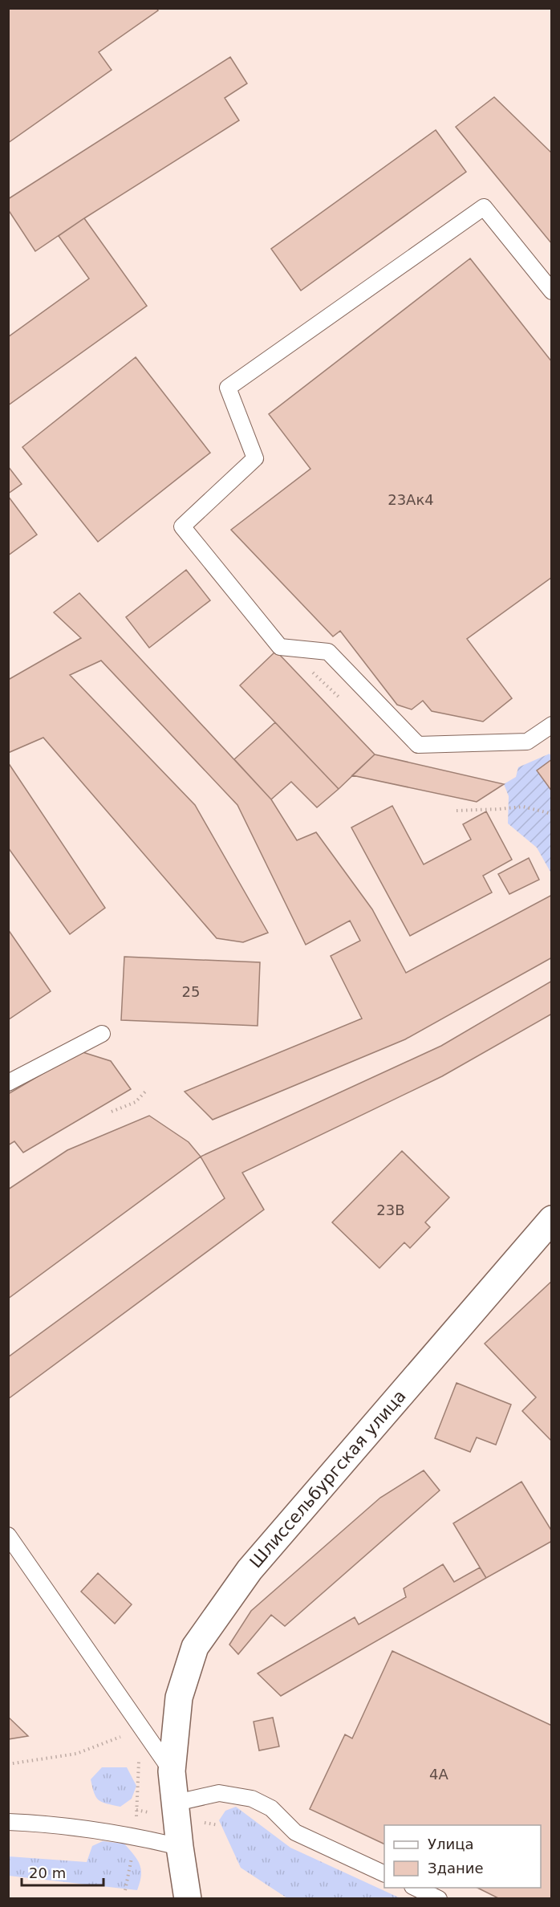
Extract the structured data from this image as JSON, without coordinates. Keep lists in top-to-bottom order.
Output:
{
  "streets": {
    "street": ["Шлиссельбургская улица"]
  },
  "house_numbers": [
    "23Ак4",
    "25",
    "23В",
    "4А"
  ],
  "legend": ["Улица", "Здание"],
  "scale_bar": "20 m"
}
